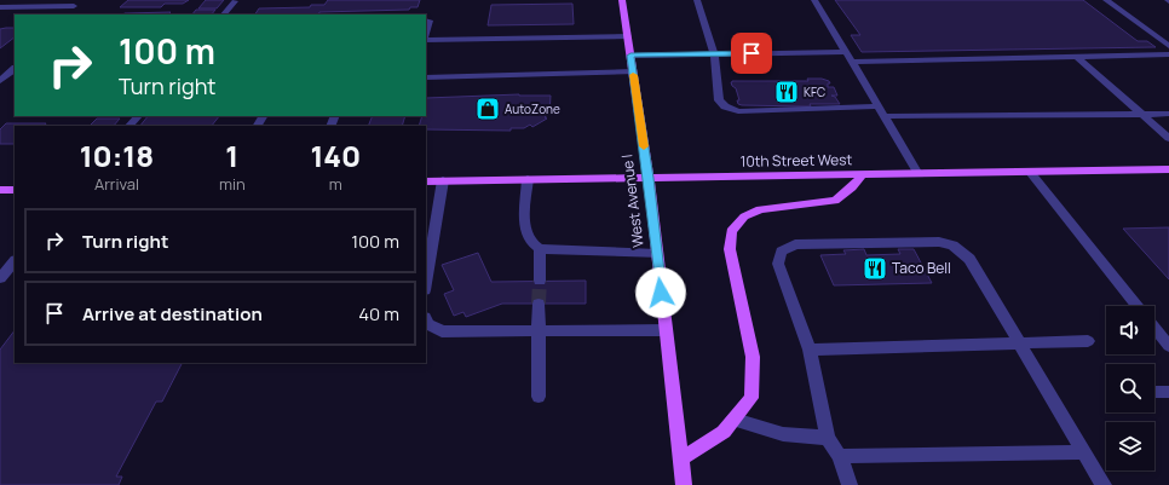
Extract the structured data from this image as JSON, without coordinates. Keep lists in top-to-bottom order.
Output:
{
  "streets": {
    "main road": ["10th Street West", "West Avenue I"]
  },
  "crossings": [
    ["10th Street West", "West Avenue I"]
  ],
  "places": {
    "restaurant": ["KFC", "Taco Bell"],
    "shop": ["AutoZone"]
  },
  "page": {
    "turn": ["100 m", "Turn right"],
    "eta": [
      "10:18",
      "Arrival",
      "1",
      "min",
      "140",
      "m"
    ],
    "list": [
      {
        "name": "Turn right",
        "value": "100 m"
      },
      {
        "name": "Arrive at destination",
        "value": "40 m"
      }
    ]
  }
}
